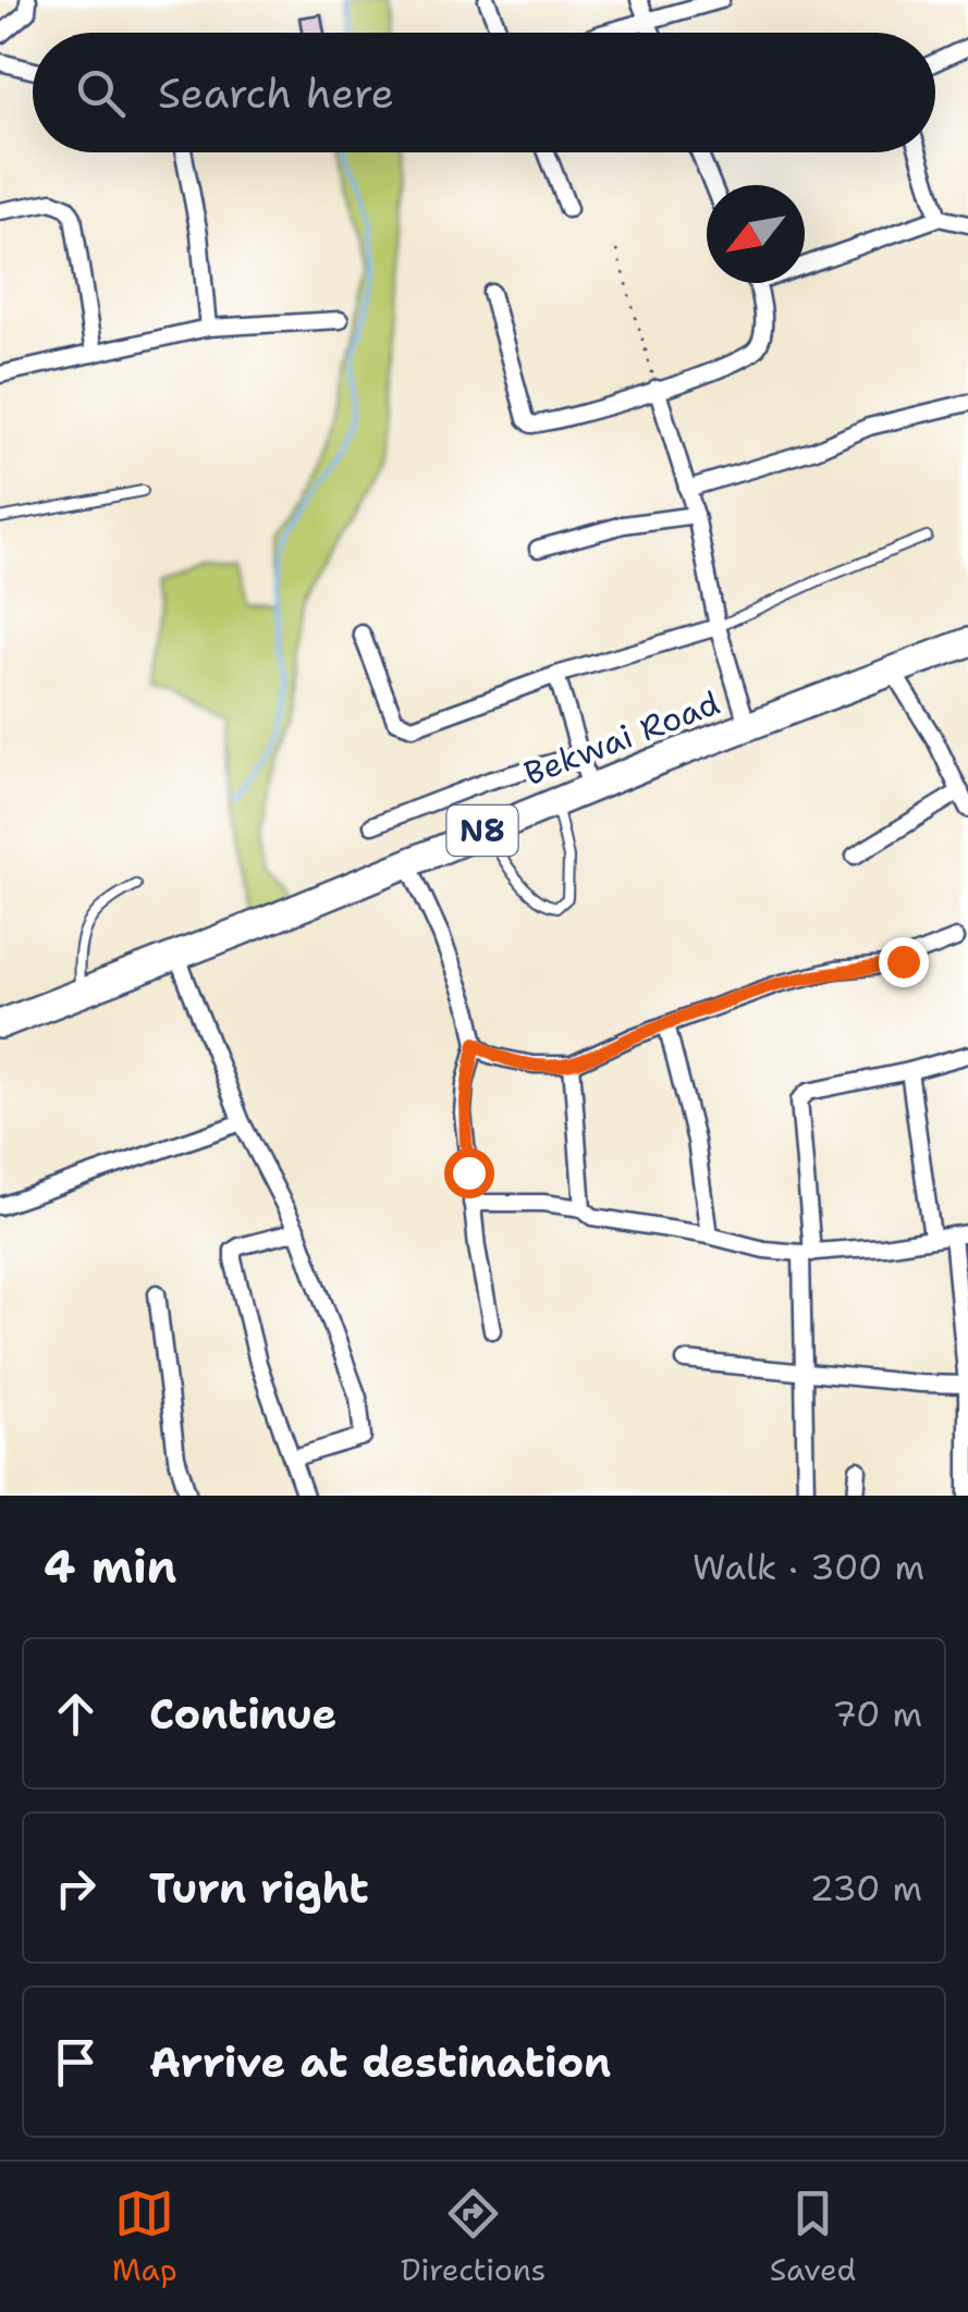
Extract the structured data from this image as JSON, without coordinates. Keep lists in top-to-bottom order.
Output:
{
  "streets": {
    "highway": ["Bekwai Road", "N8"]
  },
  "north": "bottom left",
  "page": {
    "search": "Search here",
    "heading": ["4 min", "Walk · 300 m"],
    "list": [
      ["Continue", "70 m"],
      ["Turn right", "230 m"],
      "Arrive at destination"
    ],
    "nav": ["Map", "Directions", "Saved"]
  }
}
